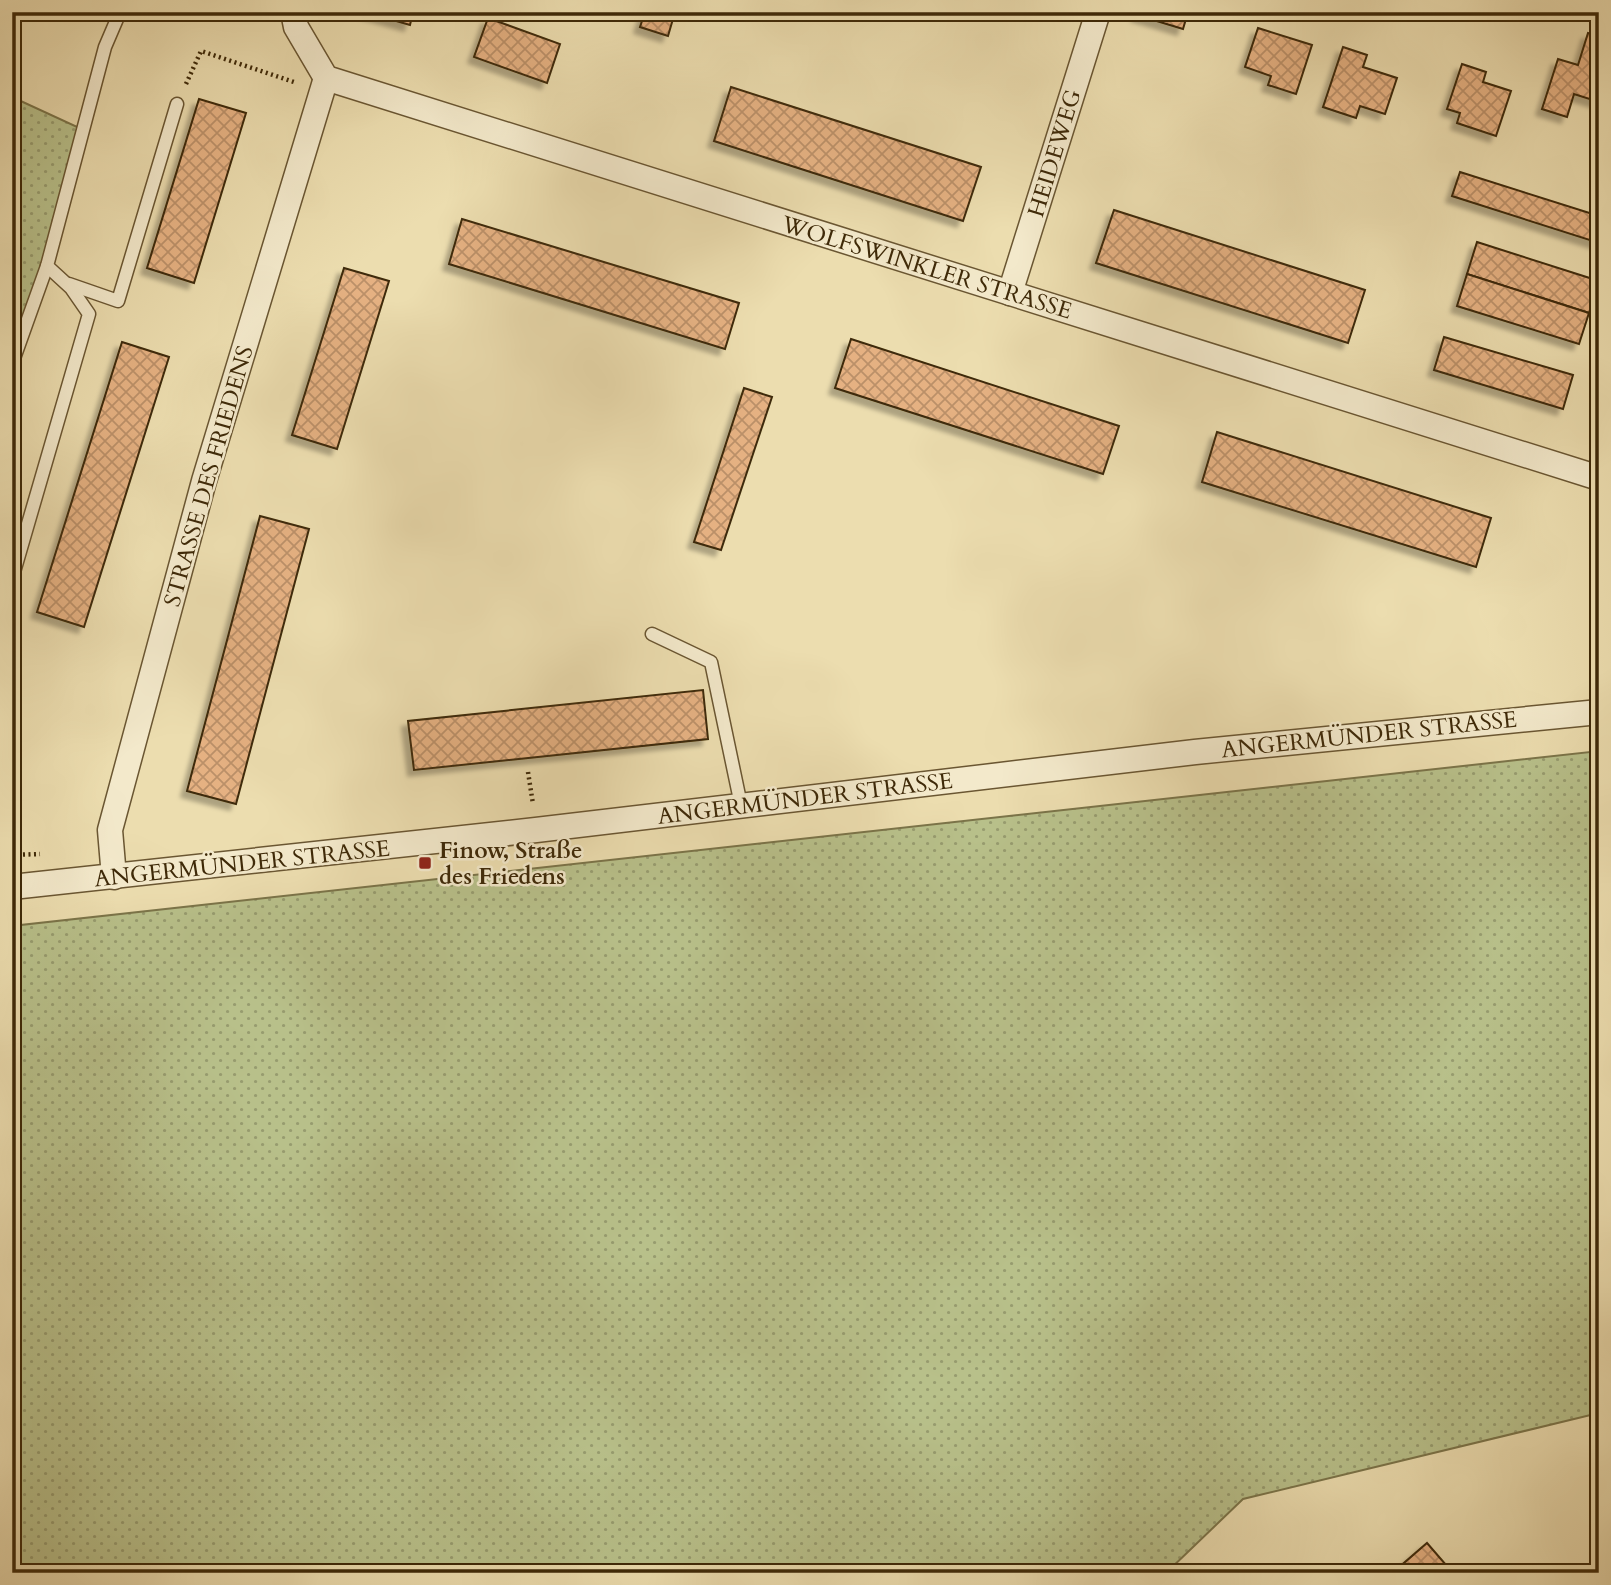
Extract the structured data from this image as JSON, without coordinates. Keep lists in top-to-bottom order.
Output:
{
  "streets": {
    "street": [
      "HEIDEWEG",
      "WOLFSWINKLER STRASSE",
      "STRASSE DES FRIEDENS",
      "ANGERMÜNDER STRASSE"
    ]
  },
  "crossings": [
    ["HEIDEWEG", "WOLFSWINKLER STRASSE"],
    ["WOLFSWINKLER STRASSE", "STRASSE DES FRIEDENS"],
    ["STRASSE DES FRIEDENS", "ANGERMÜNDER STRASSE"]
  ],
  "places": {
    "transit": ["Finow, Straße des Friedens"]
  }
}
